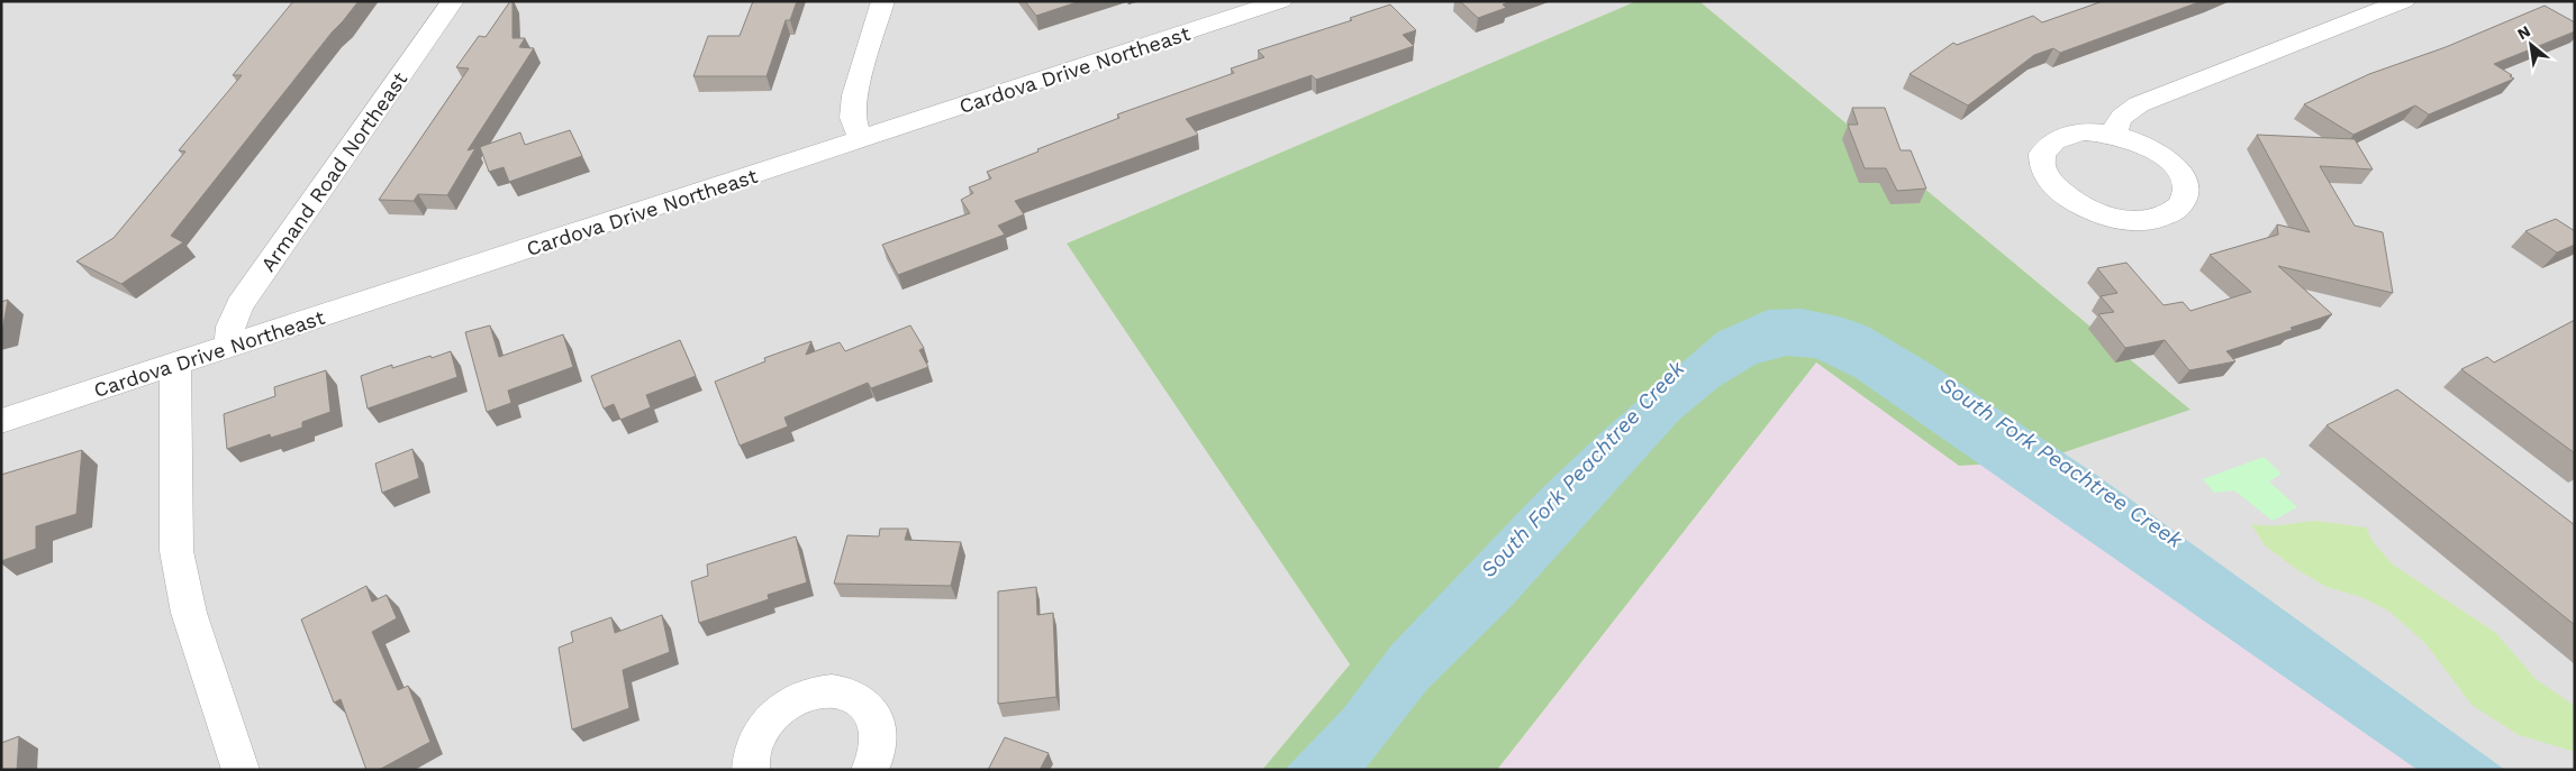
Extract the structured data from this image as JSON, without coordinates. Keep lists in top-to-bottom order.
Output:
{
  "streets": {
    "street": ["Cardova Drive Northeast", "Armand Road Northeast"]
  },
  "crossings": [
    ["Cardova Drive Northeast", "Armand Road Northeast"]
  ],
  "water": ["South Fork Peachtree Creek"],
  "north": "top left"
}
